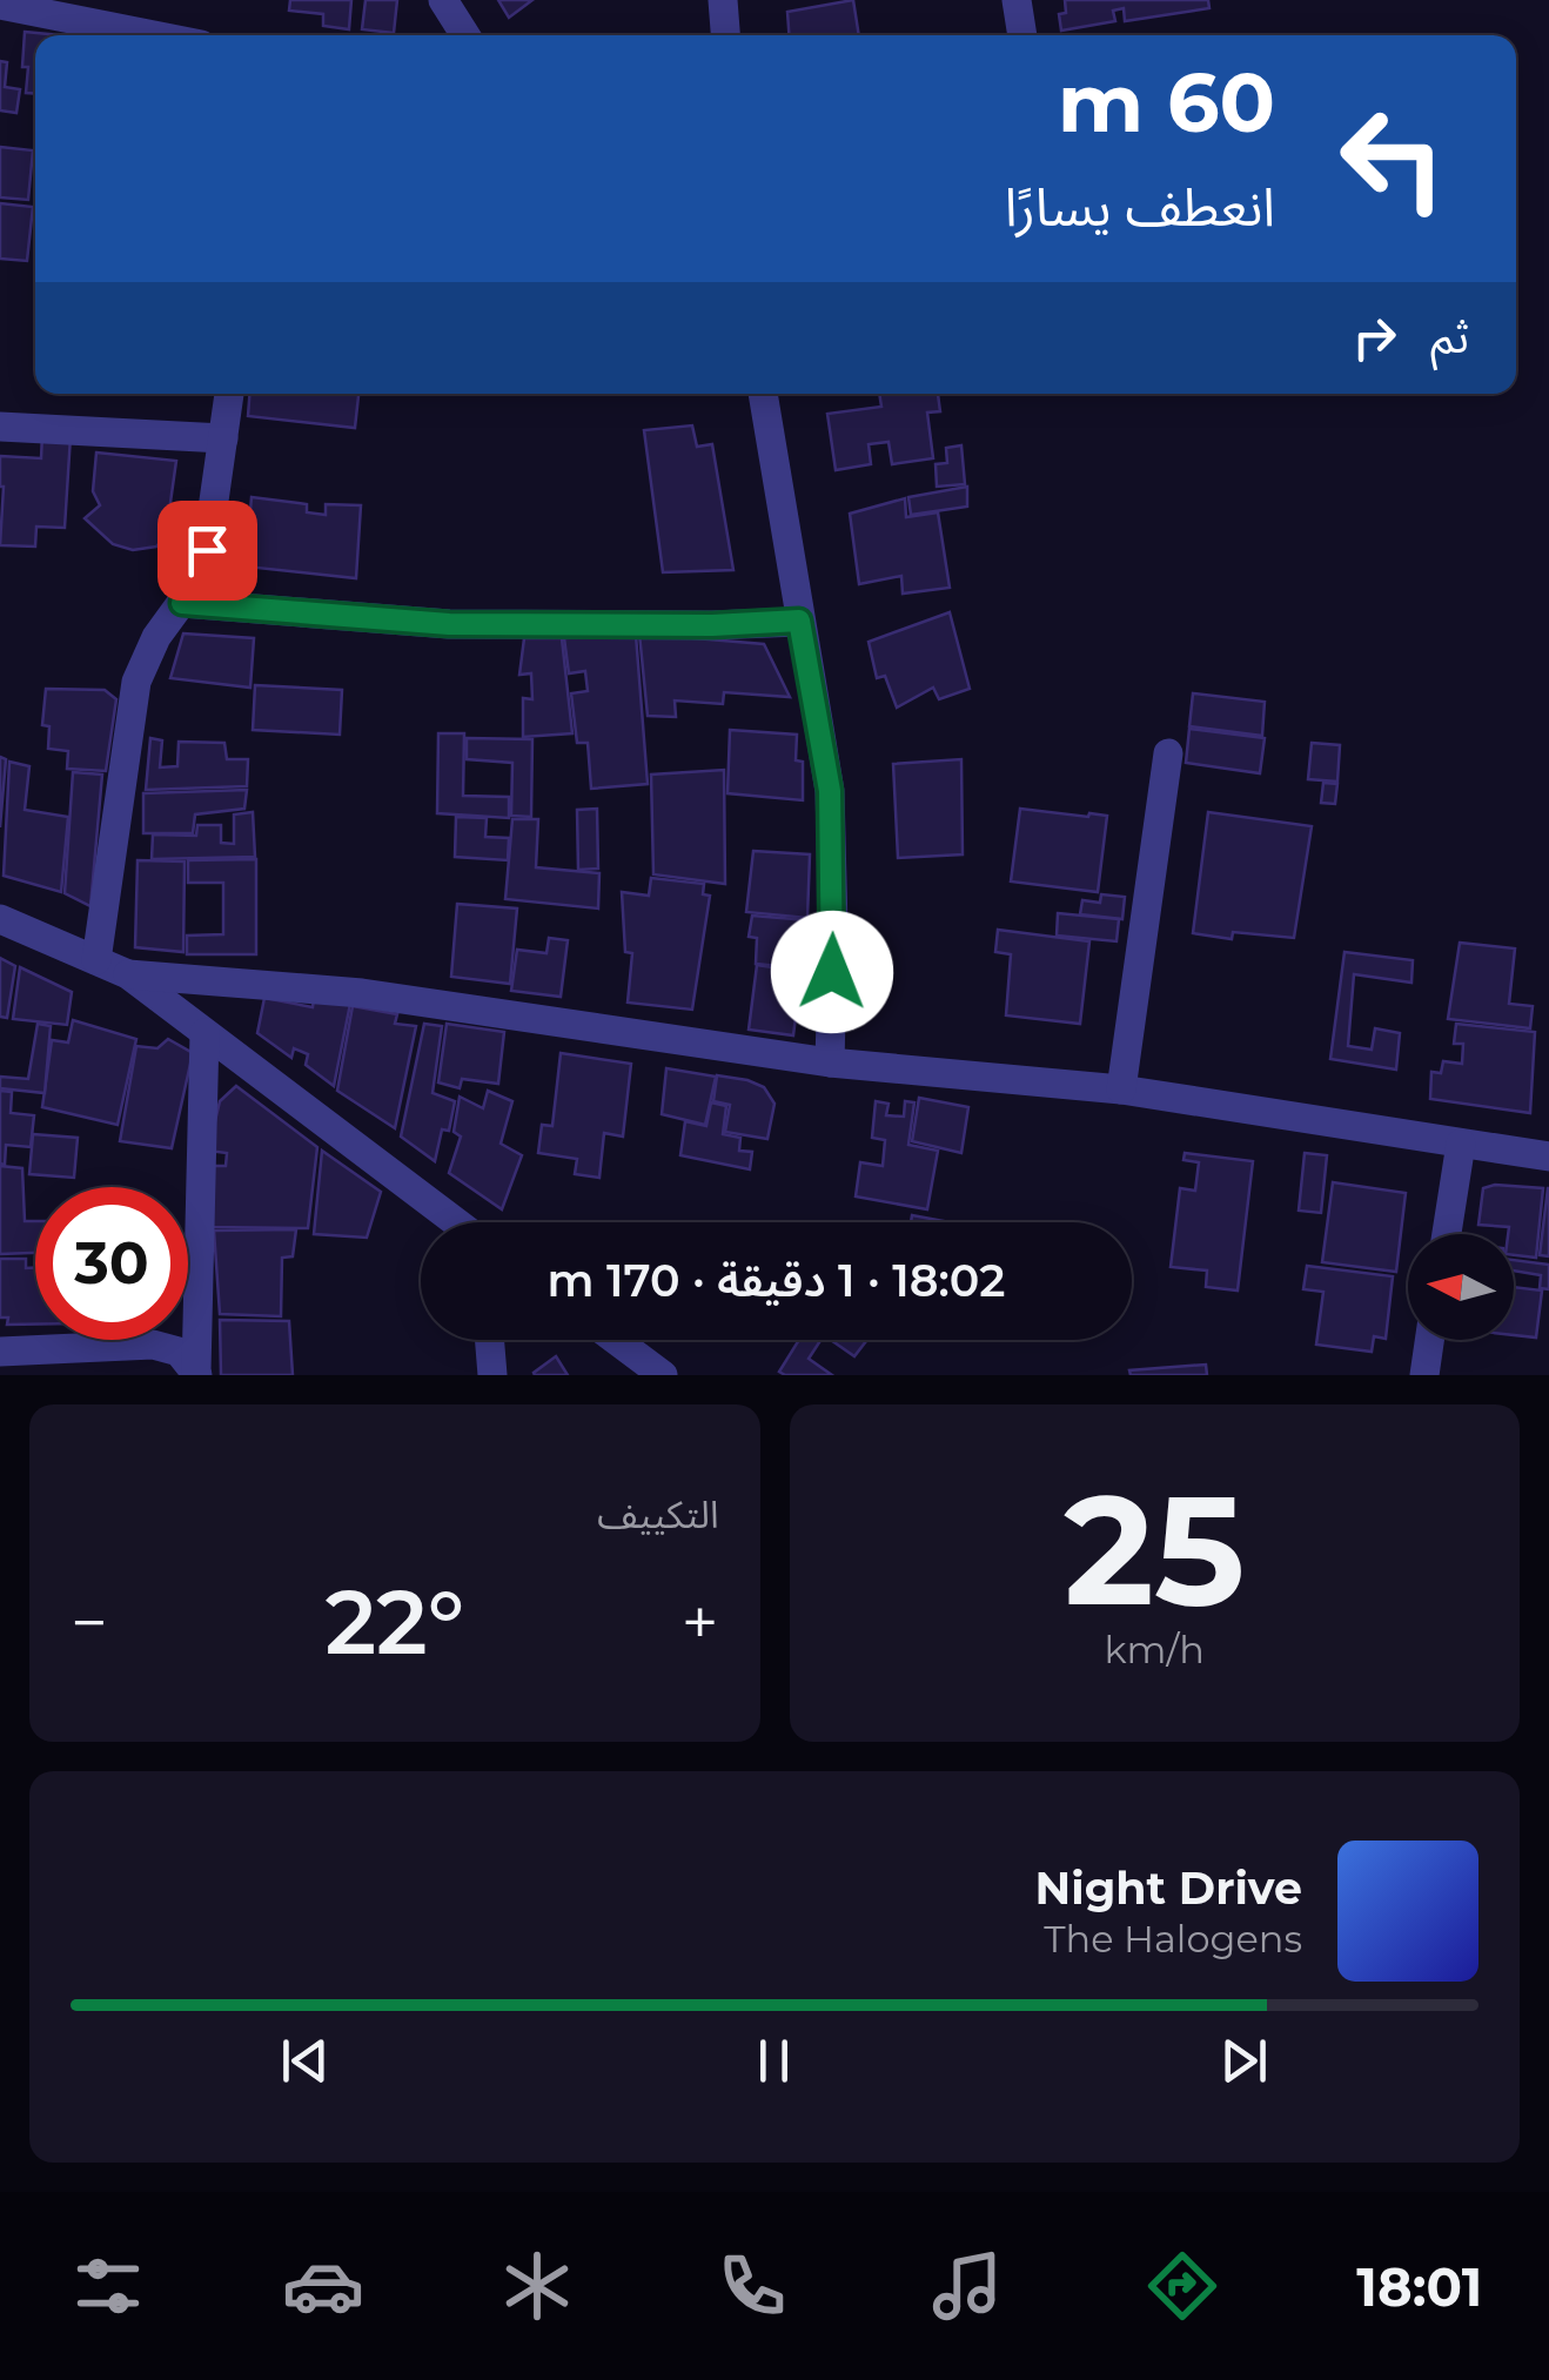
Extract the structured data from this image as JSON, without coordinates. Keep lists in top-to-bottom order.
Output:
{
  "north": "left",
  "page": {
    "turn": ["60 m", "انعطف يسارًا"],
    "then": "ثم",
    "limit": "30",
    "trip": "18:02 · 1 دقيقة · 170 m",
    "tile": [
      ["25", "km/h"],
      "التكييف"
    ],
    "heat": ["−", "22°", "+"],
    "song": ["Night Drive", "The Halogens"],
    "tabs": "18:01"
  }
}
